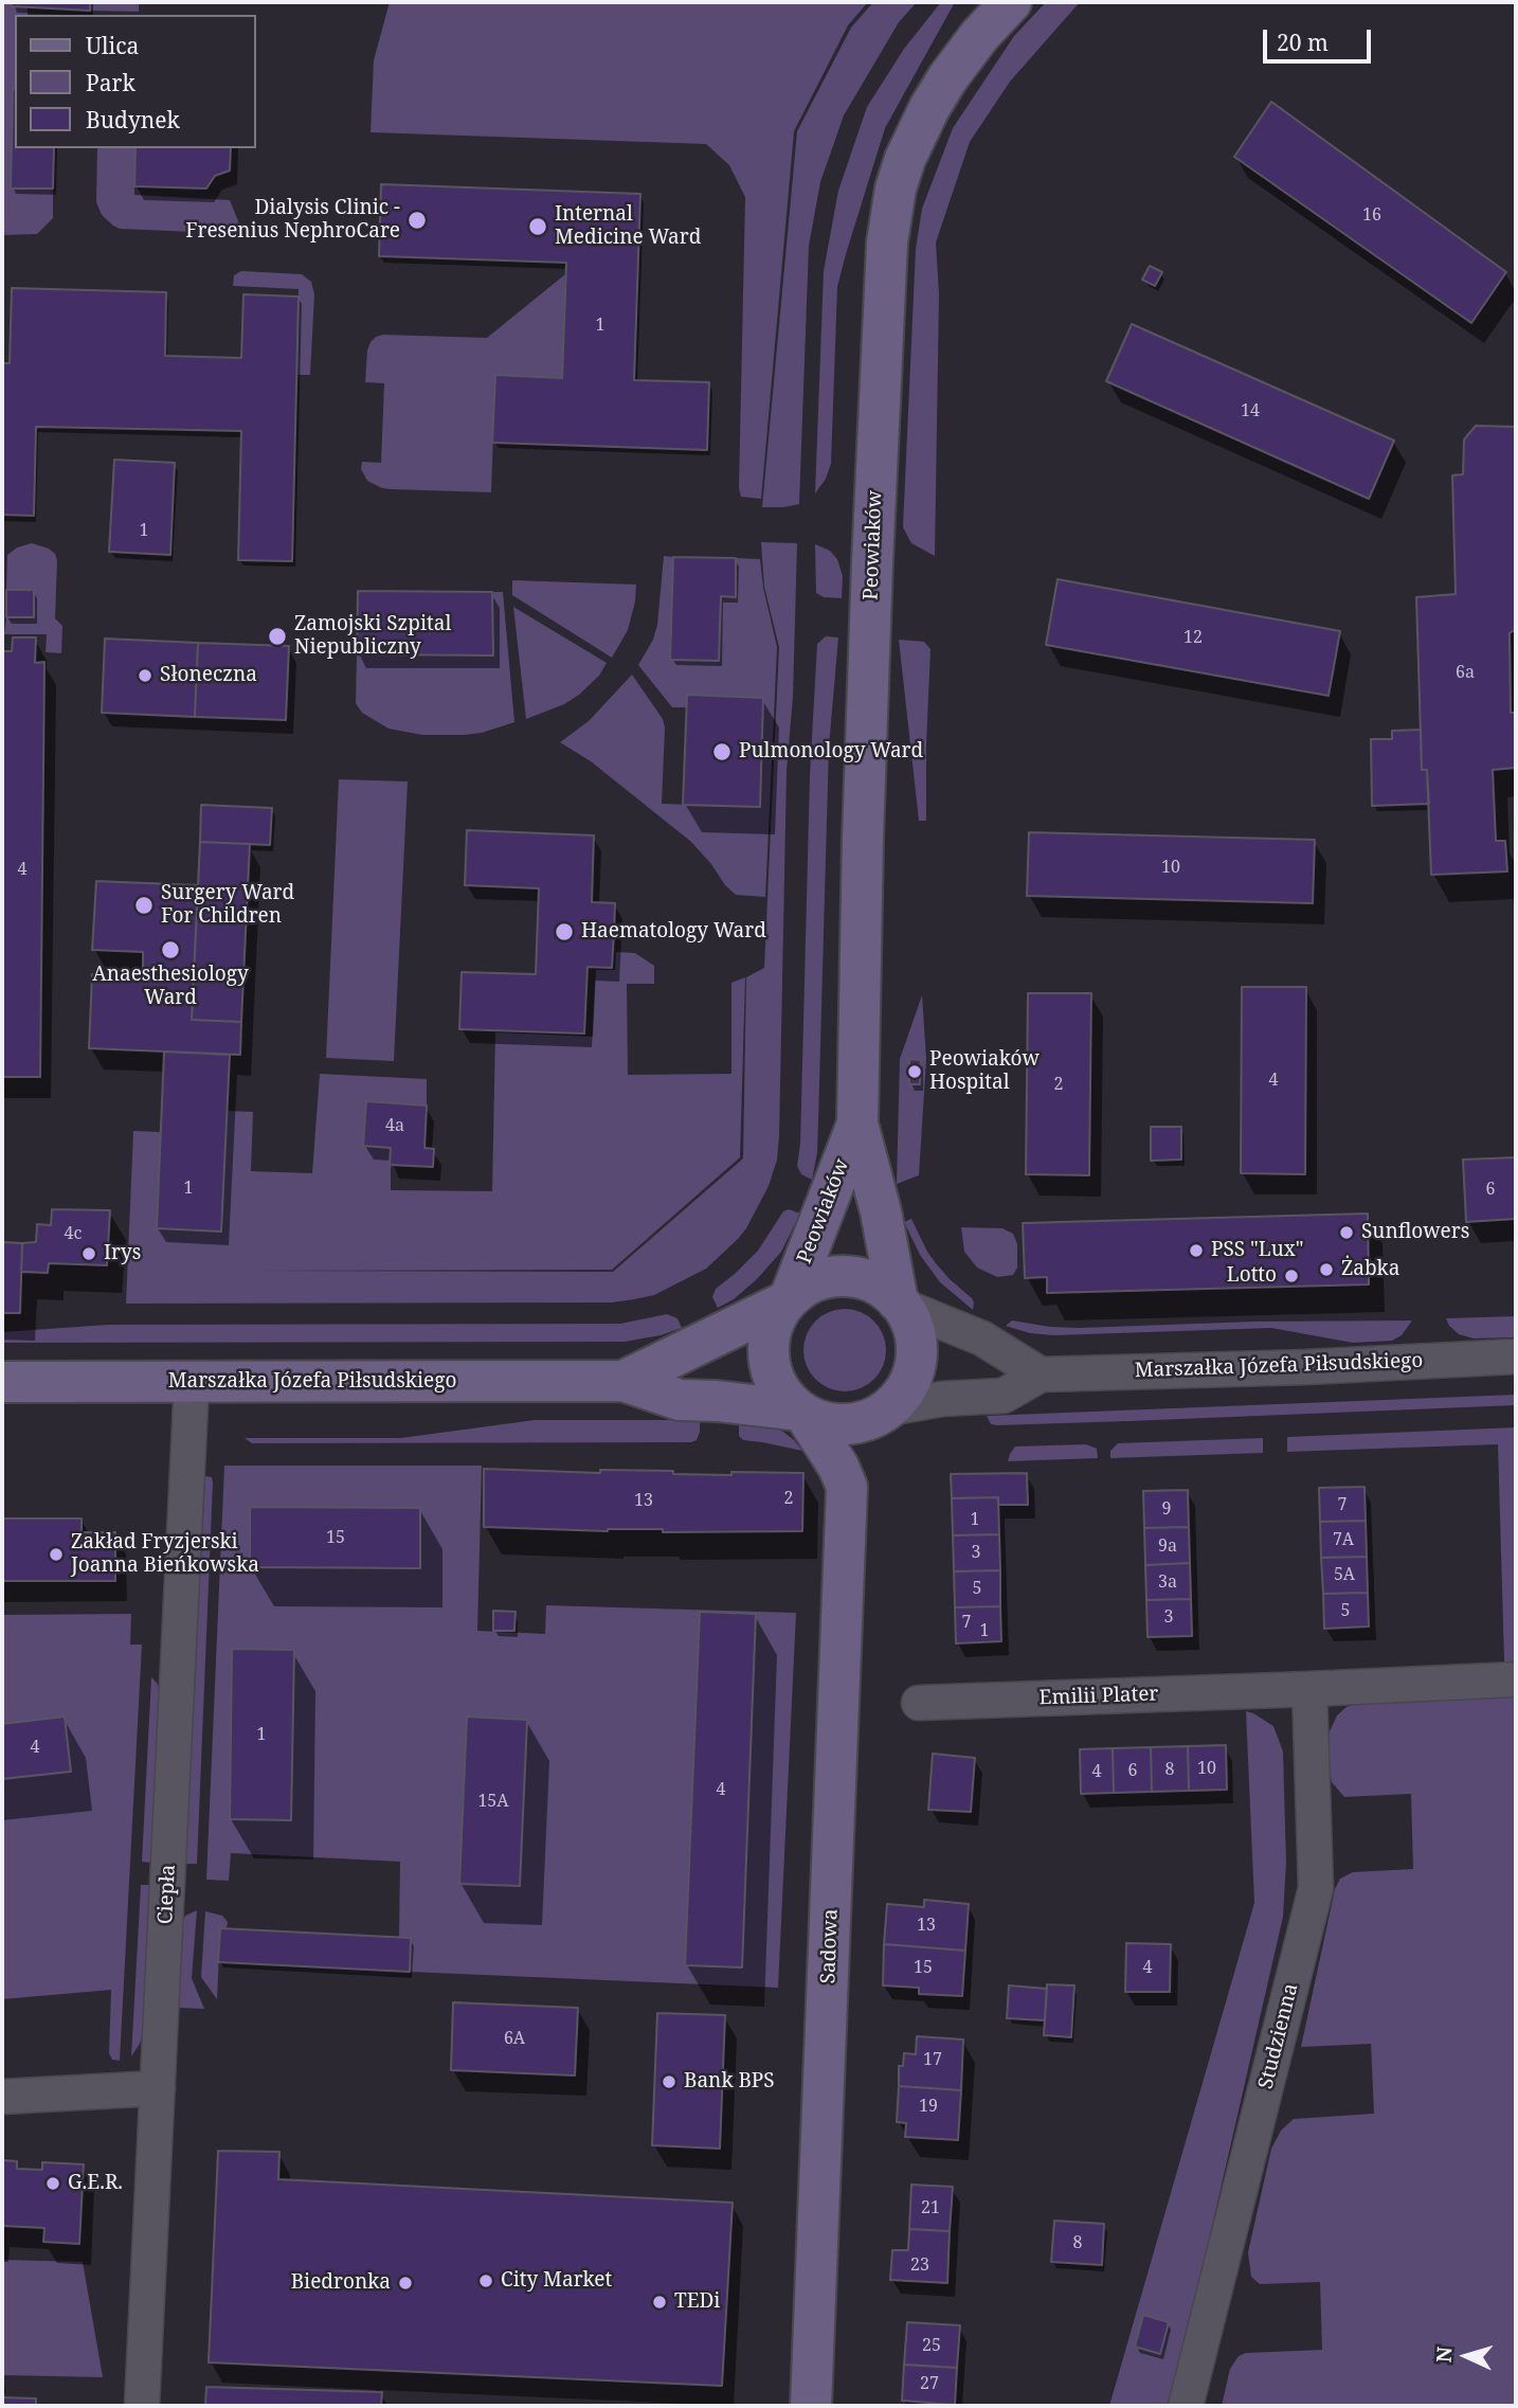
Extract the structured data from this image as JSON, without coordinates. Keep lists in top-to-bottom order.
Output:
{
  "streets": {
    "main road": ["Peowiaków", "Marszałka Józefa Piłsudskiego", "Sadowa"],
    "street": ["Emilii Plater", "Ciepła", "Studzienna"]
  },
  "crossings": [
    ["Peowiaków", "Marszałka Józefa Piłsudskiego"],
    ["Peowiaków", "Sadowa"],
    ["Marszałka Józefa Piłsudskiego", "Ciepła"],
    ["Marszałka Józefa Piłsudskiego", "Sadowa"],
    ["Emilii Plater", "Studzienna"]
  ],
  "places": [
    "Dialysis Clinic - Fresenius NephroCare",
    "Internal Medicine Ward",
    "Zamojski Szpital Niepubliczny",
    "Słoneczna",
    "Pulmonology Ward",
    "Surgery Ward For Children",
    "Haematology Ward",
    "Anaesthesiology Ward",
    "Peowiaków Hospital",
    "Sunflowers",
    "PSS \"Lux\"",
    "Irys",
    "Żabka",
    "Lotto",
    "Zakład Fryzjerski Joanna Bieńkowska",
    "Bank BPS",
    "G.E.R.",
    "City Market",
    "Biedronka",
    "TEDi"
  ],
  "house_numbers": [
    "16",
    "1",
    "14",
    "1",
    "12",
    "6a",
    "10",
    "4",
    "4",
    "2",
    "4a",
    "1",
    "6",
    "4c",
    "2",
    "13",
    "7",
    "9",
    "1",
    "15",
    "7A",
    "9a",
    "3",
    "5A",
    "3a",
    "5",
    "5",
    "3",
    "7",
    "1",
    "1",
    "4",
    "10",
    "8",
    "6",
    "4",
    "4",
    "15A",
    "13",
    "15",
    "4",
    "6A",
    "17",
    "19",
    "21",
    "8",
    "23",
    "25",
    "27"
  ],
  "legend": ["Ulica", "Park", "Budynek"],
  "scale_bar": "20 m",
  "north": "left"
}
